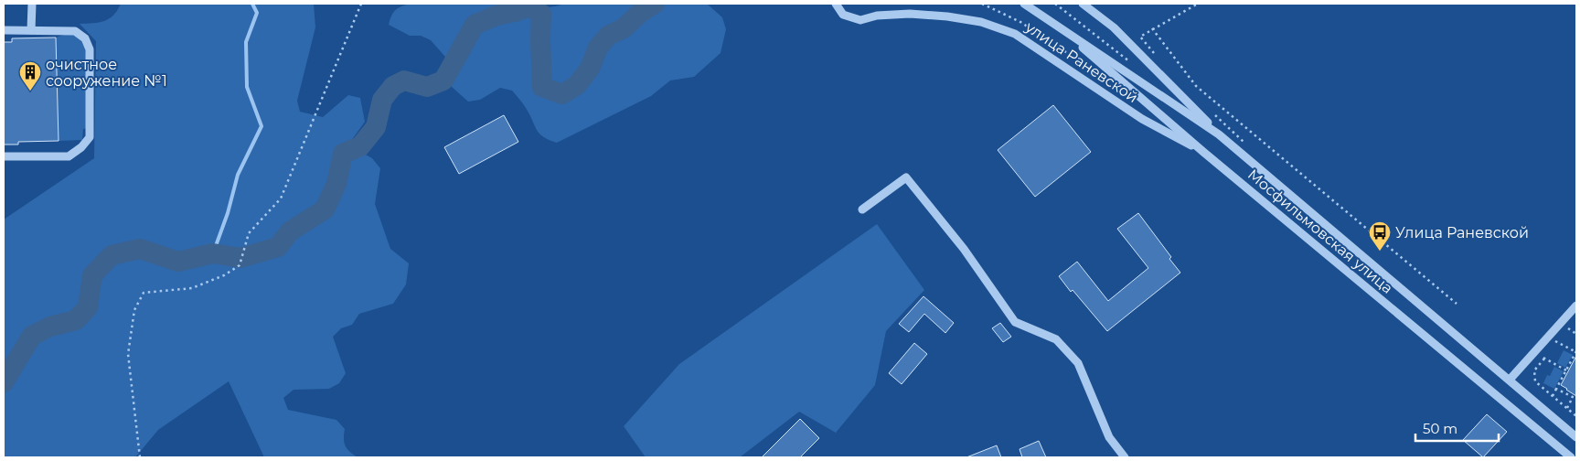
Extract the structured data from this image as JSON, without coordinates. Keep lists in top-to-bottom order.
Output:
{
  "streets": {
    "street": ["улица Раневской", "Мосфильмовская улица"]
  },
  "crossings": [
    ["улица Раневской", "Мосфильмовская улица"]
  ],
  "places": {
    "building": ["очистное сооружение №1"],
    "bus stop": ["Улица Раневской"]
  },
  "scale_bar": "50 m"
}
